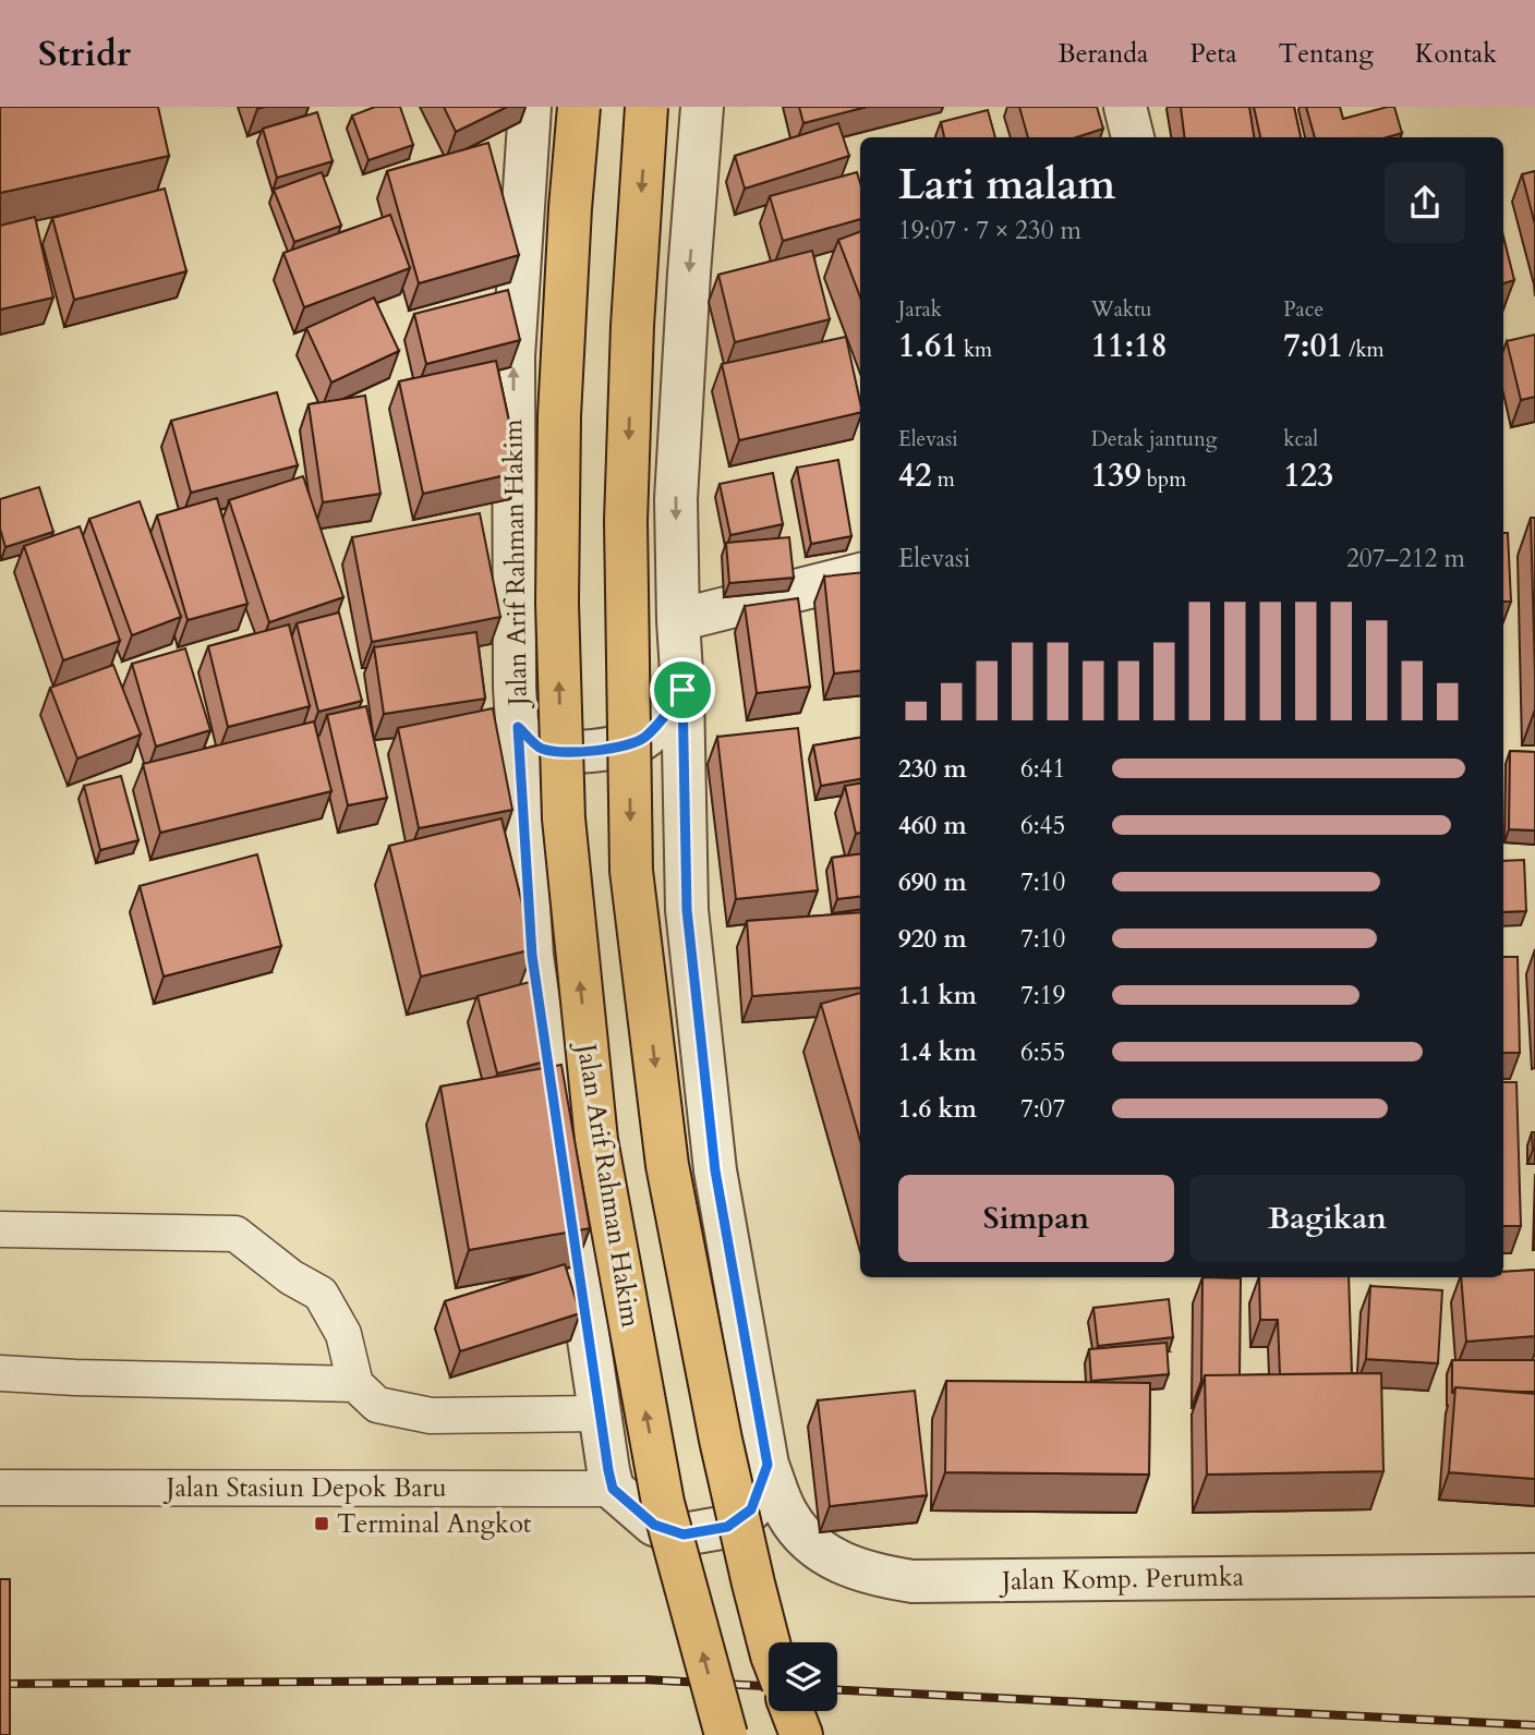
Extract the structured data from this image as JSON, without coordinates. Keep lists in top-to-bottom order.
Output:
{
  "streets": {
    "highway": ["Jalan Arif Rahman Hakim"],
    "street": ["Jalan Komp. Perumka"],
    "lane": ["Jalan Stasiun Depok Baru"]
  },
  "crossings": [
    ["Jalan Arif Rahman Hakim", "Jalan Stasiun Depok Baru"]
  ],
  "places": {
    "transit": ["Terminal Angkot"]
  },
  "page": {
    "header": "Stridr",
    "nav": [
      "Beranda",
      "Peta",
      "Tentang",
      "Kontak"
    ],
    "heading": ["Lari malam", "19:07 · 7 × 230 m"],
    "stats": [
      ["Jarak", "1.61 km"],
      ["Waktu", "11:18"],
      ["Pace", "7:01 /km"],
      ["Elevasi", "42 m"],
      ["Detak jantung", "139 bpm"],
      ["kcal", "123"]
    ],
    "chart": ["Elevasi", "207–212 m"],
    "list": [
      {
        "name": "230 m",
        "note": "6:41"
      },
      {
        "name": "460 m",
        "note": "6:45"
      },
      {
        "name": "690 m",
        "note": "7:10"
      },
      {
        "name": "920 m",
        "note": "7:10"
      },
      {
        "name": "1.1 km",
        "note": "7:19"
      },
      {
        "name": "1.4 km",
        "note": "6:55"
      },
      {
        "name": "1.6 km",
        "note": "7:07"
      }
    ],
    "buttons": ["Simpan", "Bagikan"]
  }
}
